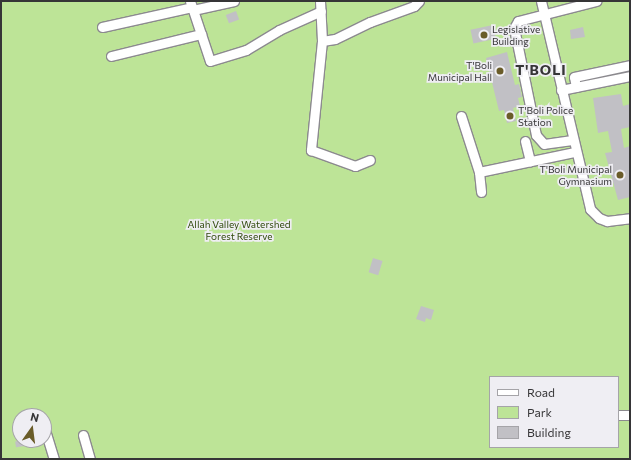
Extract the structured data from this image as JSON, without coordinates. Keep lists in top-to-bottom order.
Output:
{
  "districts": ["T'BOLI"],
  "parks": ["Allah Valley Watershed Forest Reserve"],
  "places": [
    "Legislative Building",
    "T'Boli Municipal Hall",
    "T'Boli Police Station",
    "T'Boli Municipal Gymnasium"
  ],
  "legend": ["Road", "Park", "Building"],
  "north": "top"
}
